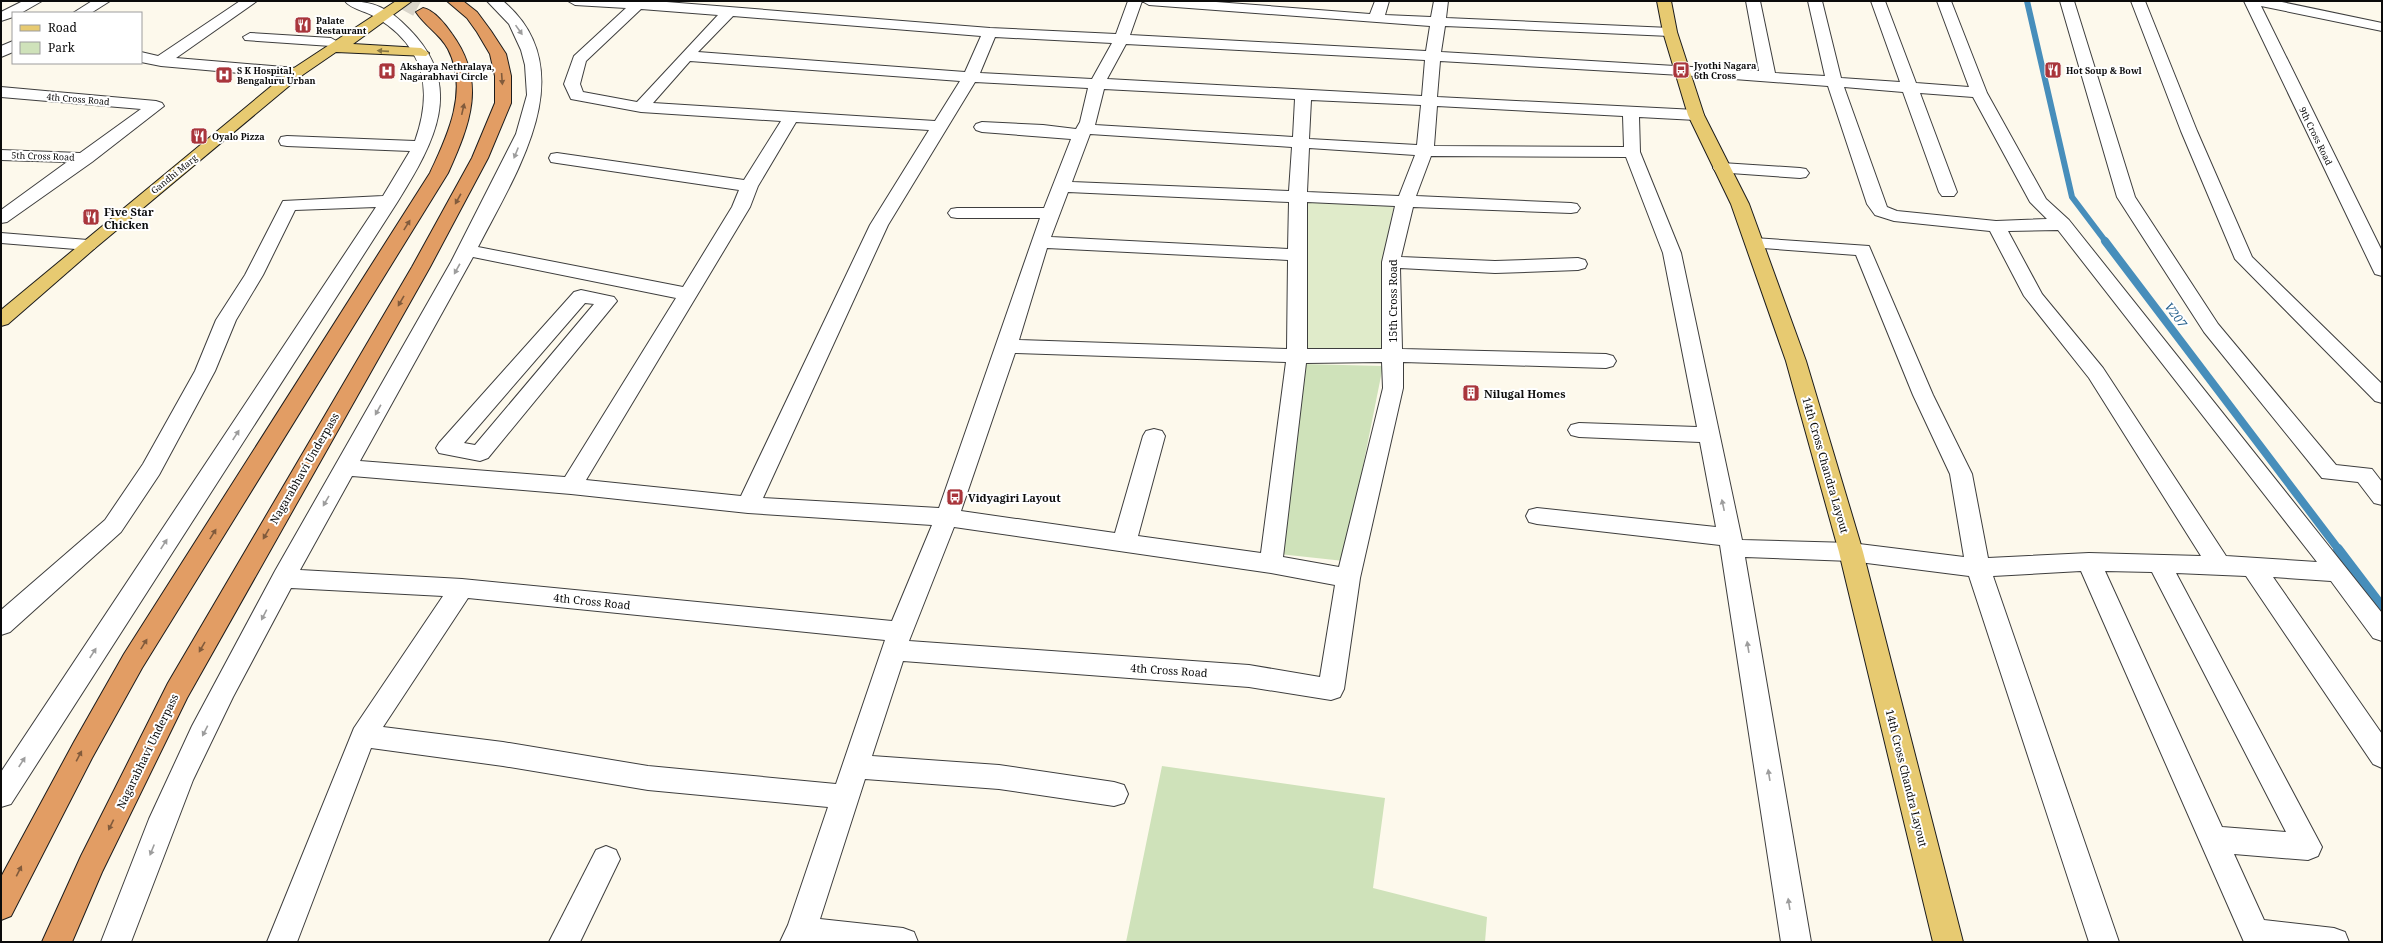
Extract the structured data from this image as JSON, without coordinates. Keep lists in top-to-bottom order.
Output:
{
  "streets": {
    "highway": ["Nagarabhavi Underpass"],
    "main road": ["Gandhi Marg", "14th Cross Chandra Layout"],
    "street": [
      "4th Cross Road",
      "9th Cross Road",
      "5th Cross Road",
      "15th Cross Road"
    ]
  },
  "crossings": [
    ["4th Cross Road", "5th Cross Road"],
    ["4th Cross Road", "15th Cross Road"]
  ],
  "water": ["V207"],
  "places": {
    "restaurant": [
      "Palate Restaurant",
      "Hot Soup & Bowl",
      "Oyalo Pizza",
      "Five Star Chicken"
    ],
    "bus stop": ["Jyothi Nagara 6th Cross", "Vidyagiri Layout"],
    "hospital": ["Akshaya Nethralaya, Nagarabhavi Circle", "S K Hospital, Bengaluru Urban"],
    "building": ["Nilugal Homes"]
  },
  "legend": ["Road", "Park"]
}
